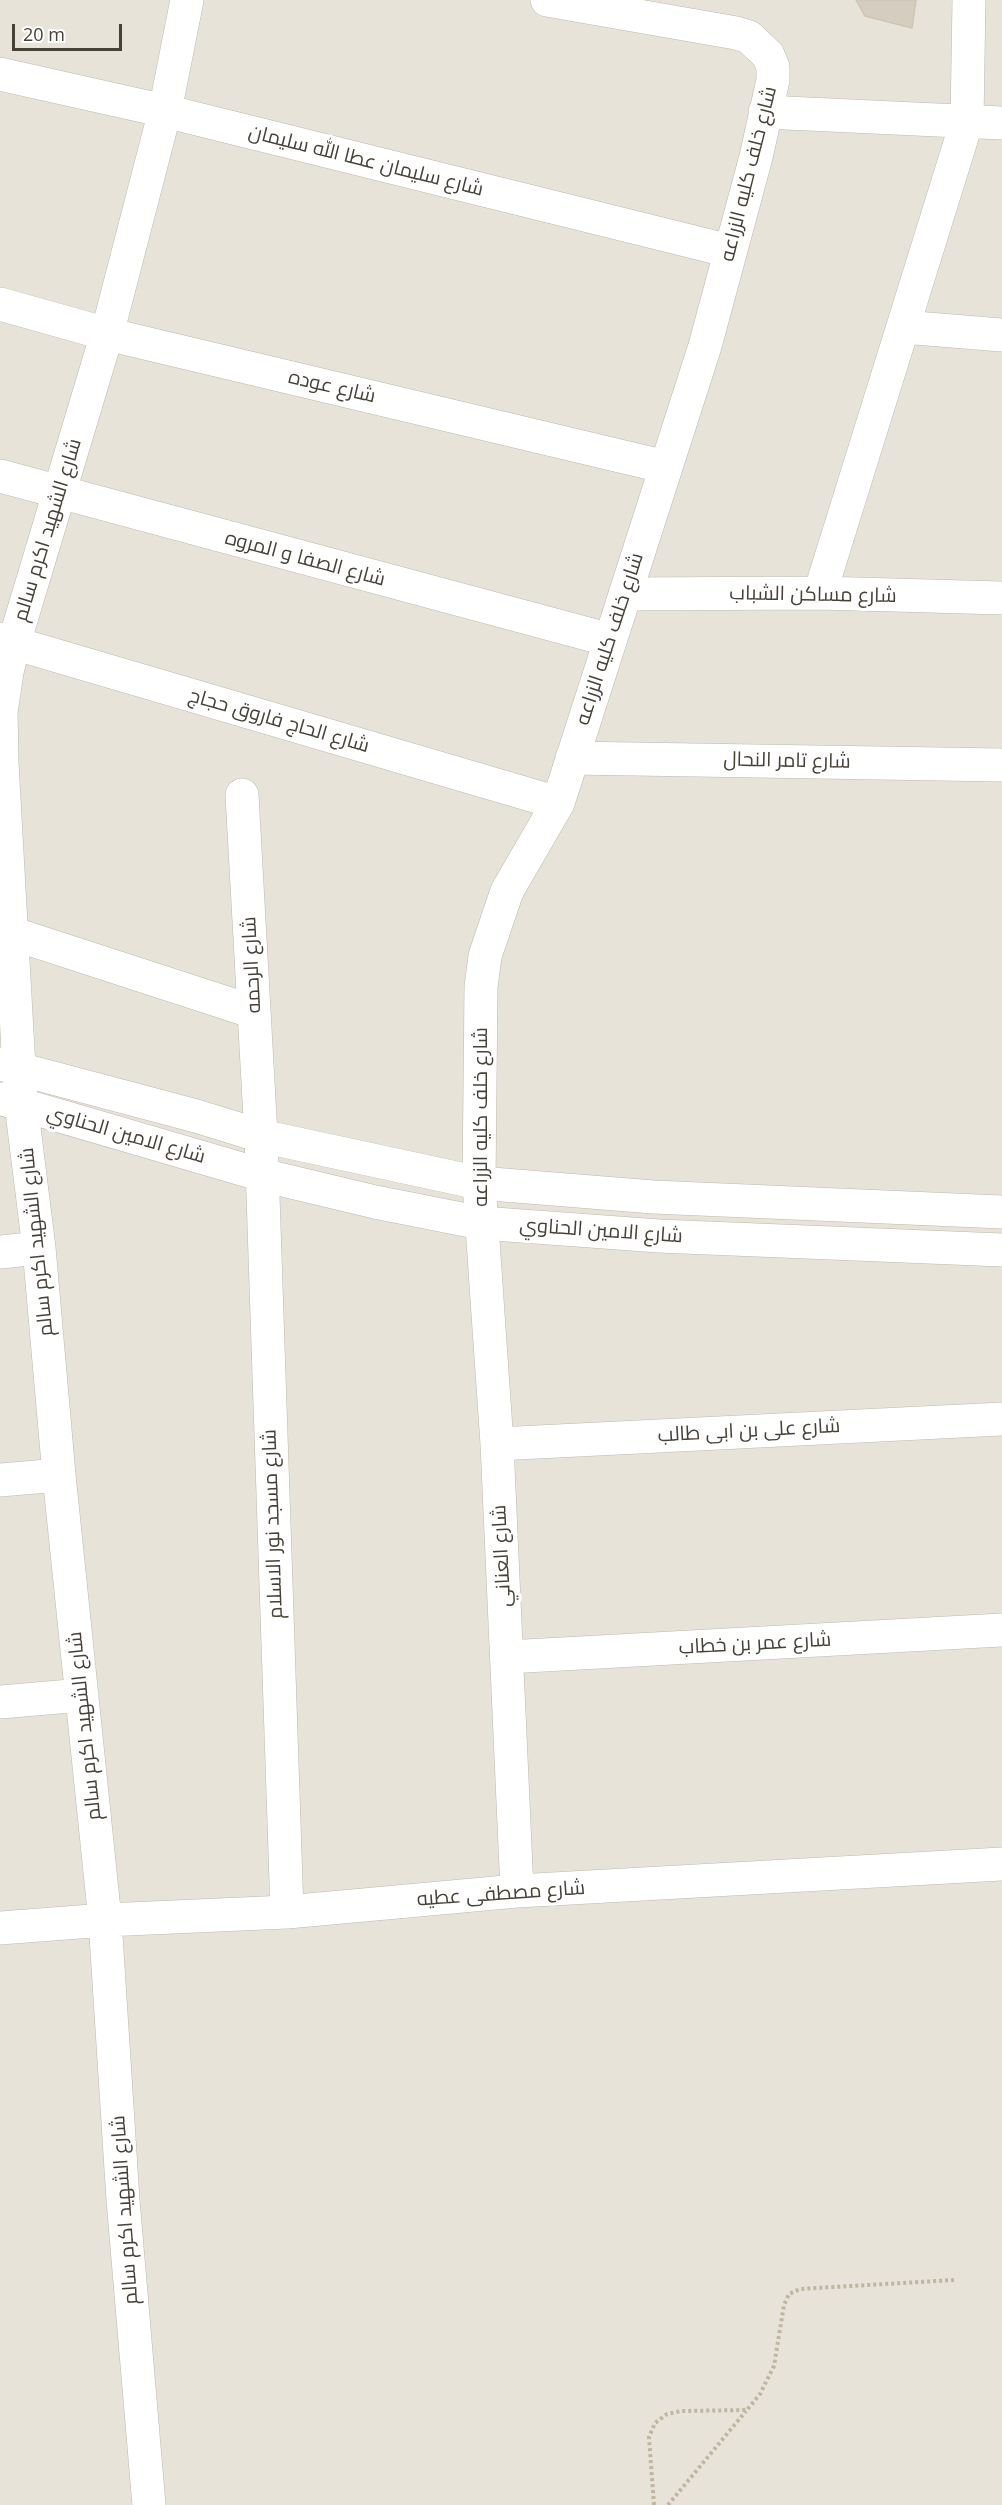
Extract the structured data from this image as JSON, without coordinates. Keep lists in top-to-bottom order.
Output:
{
  "streets": {
    "street": [
      "شارع سليمان عطا الله سليمان",
      "شارع خلف كليه الزراعه",
      "شارع عوده",
      "شارع الشهيد اكرم سالم",
      "شارع الصفا و المروه",
      "شارع مساكن الشباب",
      "شارع الحاج فاروق حجاج",
      "شارع تامر النحال",
      "شارع الرحمه",
      "شارع الامين الحناوي",
      "شارع على بن ابى طالب",
      "شارع مسجد نور الاسلام",
      "شارع العناني",
      "شارع عمر بن خطاب",
      "شارع مصطفى عطيه"
    ]
  },
  "crossings": [
    ["شارع سليمان عطا الله سليمان", "شارع خلف كليه الزراعه"],
    ["شارع سليمان عطا الله سليمان", "شارع الشهيد اكرم سالم"],
    ["شارع خلف كليه الزراعه", "شارع عوده"],
    ["شارع خلف كليه الزراعه", "شارع الصفا و المروه"],
    ["شارع خلف كليه الزراعه", "شارع مساكن الشباب"],
    ["شارع خلف كليه الزراعه", "شارع الحاج فاروق حجاج"],
    ["شارع خلف كليه الزراعه", "شارع تامر النحال"],
    ["شارع خلف كليه الزراعه", "شارع الامين الحناوي"],
    ["شارع خلف كليه الزراعه", "شارع العناني"],
    ["شارع عوده", "شارع الشهيد اكرم سالم"],
    ["شارع الشهيد اكرم سالم", "شارع الصفا و المروه"],
    ["شارع الشهيد اكرم سالم", "شارع الحاج فاروق حجاج"],
    ["شارع الشهيد اكرم سالم", "شارع الامين الحناوي"],
    ["شارع الشهيد اكرم سالم", "شارع مصطفى عطيه"],
    ["شارع الرحمه", "شارع الامين الحناوي"],
    ["شارع الرحمه", "شارع مسجد نور الاسلام"],
    ["شارع الامين الحناوي", "شارع مسجد نور الاسلام"],
    ["شارع الامين الحناوي", "شارع العناني"],
    ["شارع على بن ابى طالب", "شارع العناني"],
    ["شارع مسجد نور الاسلام", "شارع مصطفى عطيه"],
    ["شارع العناني", "شارع عمر بن خطاب"],
    ["شارع العناني", "شارع مصطفى عطيه"]
  ],
  "scale_bar": "20 m"
}
